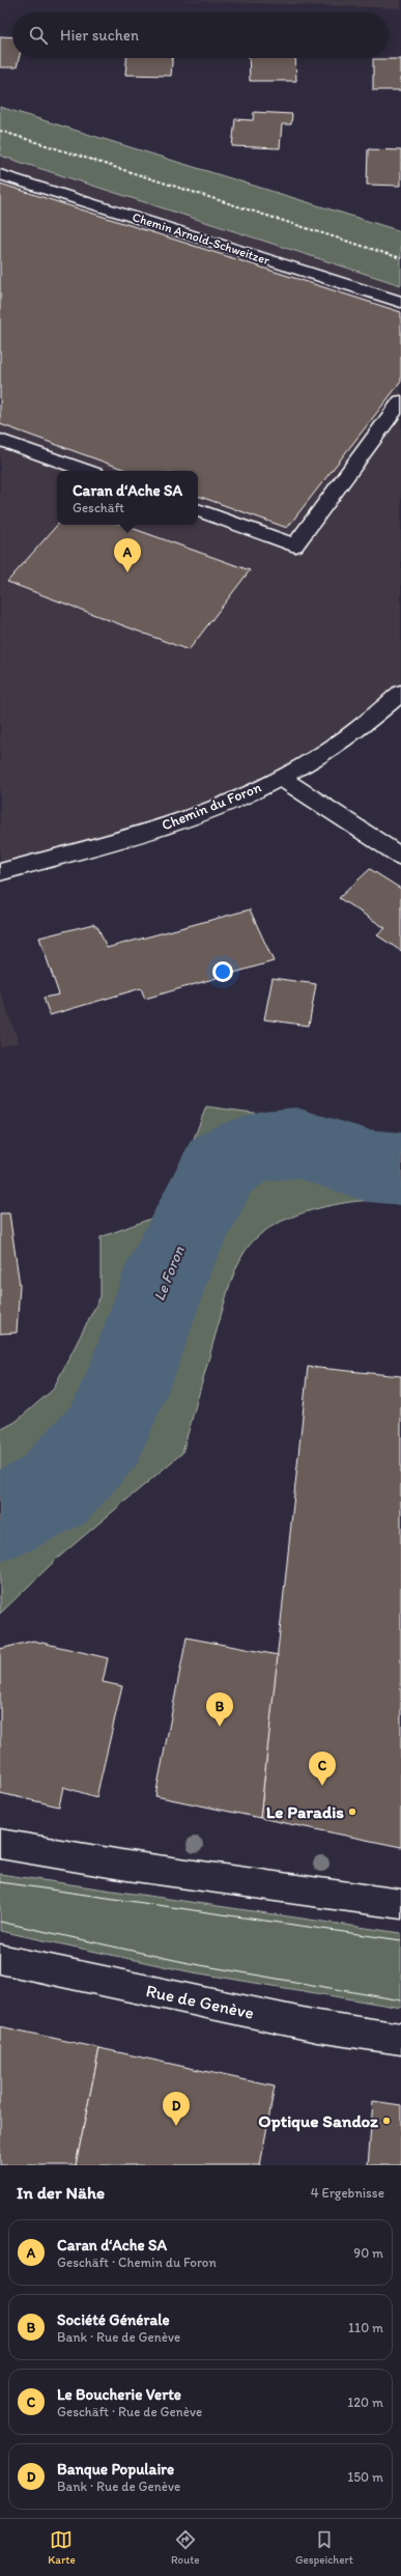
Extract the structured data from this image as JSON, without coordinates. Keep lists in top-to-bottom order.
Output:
{
  "streets": {
    "main road": ["Chemin Arnold-Schweitzer", "Chemin du Foron", "Rue de Genève"]
  },
  "water": ["Le Foron"],
  "places": ["Le Paradis", "Optique Sandoz"],
  "page": {
    "search": "Hier suchen",
    "popup": ["Caran d‘Ache SA", "Geschäft"],
    "pins": [
      "A",
      "B",
      "C",
      "D"
    ],
    "heading": ["In der Nähe", "4 Ergebnisse"],
    "list": [
      {
        "mark": "A",
        "name": "Caran d‘Ache SA",
        "note": "Geschäft · Chemin du Foron",
        "value": "90 m"
      },
      {
        "mark": "B",
        "name": "Société Générale",
        "note": "Bank · Rue de Genève",
        "value": "110 m"
      },
      {
        "mark": "C",
        "name": "Le Boucherie Verte",
        "note": "Geschäft · Rue de Genève",
        "value": "120 m"
      },
      {
        "mark": "D",
        "name": "Banque Populaire",
        "note": "Bank · Rue de Genève",
        "value": "150 m"
      }
    ],
    "nav": ["Karte", "Route", "Gespeichert"]
  }
}
